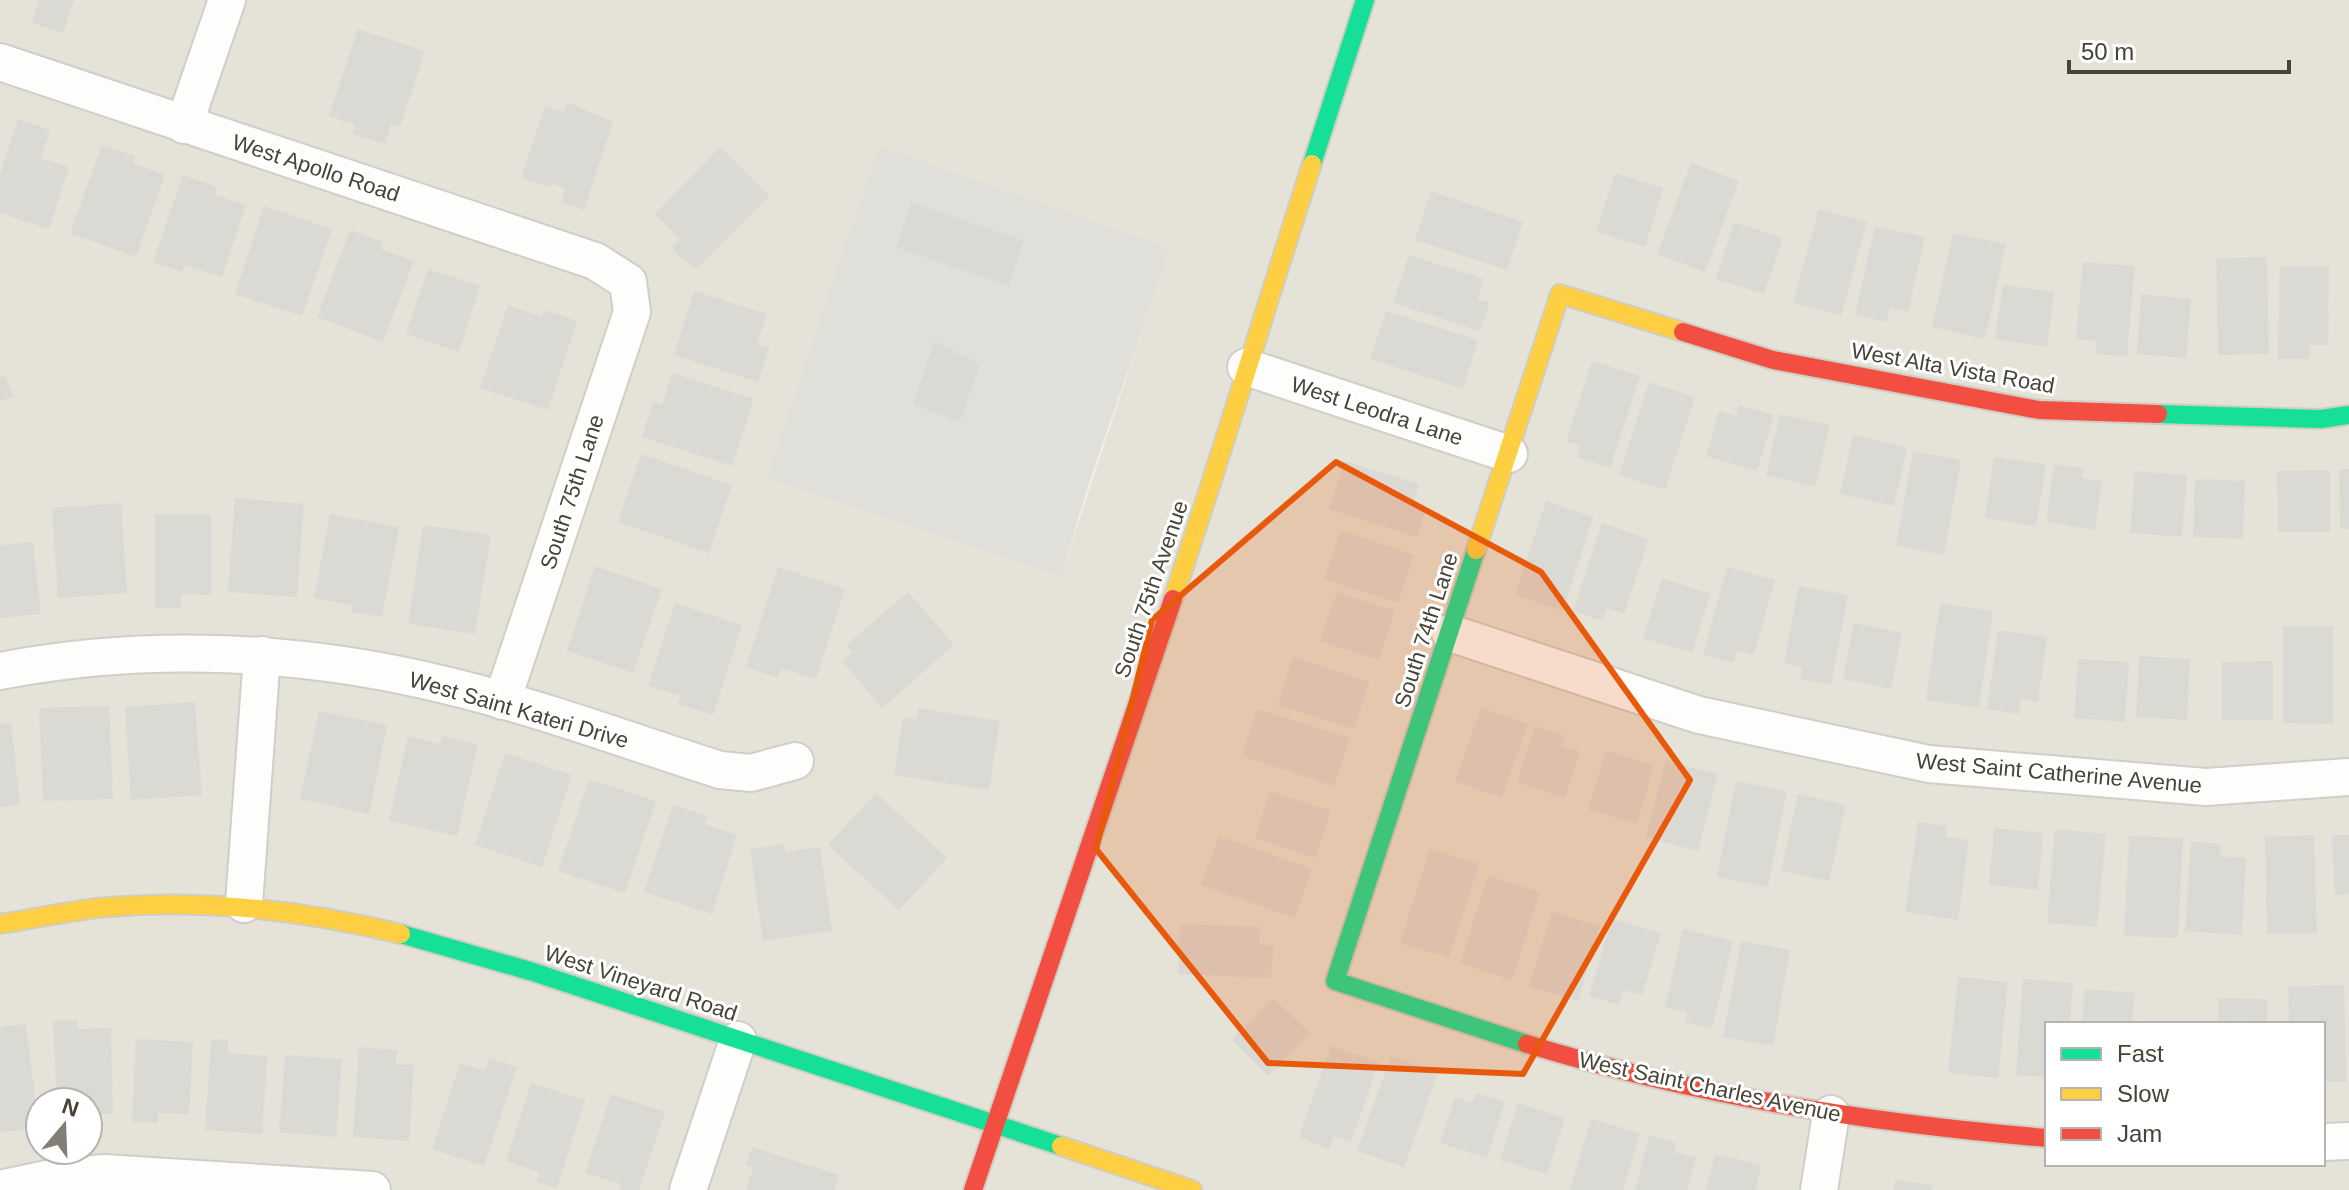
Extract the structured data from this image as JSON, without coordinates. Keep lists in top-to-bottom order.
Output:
{
  "streets": {
    "street": [
      "West Apollo Road",
      "West Alta Vista Road",
      "West Leodra Lane",
      "South 75th Lane",
      "South 75th Avenue",
      "South 74th Lane",
      "West Saint Kateri Drive",
      "West Saint Catherine Avenue",
      "West Vineyard Road",
      "West Saint Charles Avenue"
    ]
  },
  "crossings": [
    ["West Apollo Road", "South 75th Lane"],
    ["West Alta Vista Road", "South 74th Lane"],
    ["West Leodra Lane", "South 75th Avenue"],
    ["West Leodra Lane", "South 74th Lane"],
    ["South 75th Lane", "West Saint Kateri Drive"],
    ["South 75th Avenue", "West Vineyard Road"],
    ["South 74th Lane", "West Saint Catherine Avenue"],
    ["South 74th Lane", "West Saint Charles Avenue"]
  ],
  "legend": ["Fast", "Slow", "Jam"],
  "scale_bar": "50 m",
  "north": "top"
}
